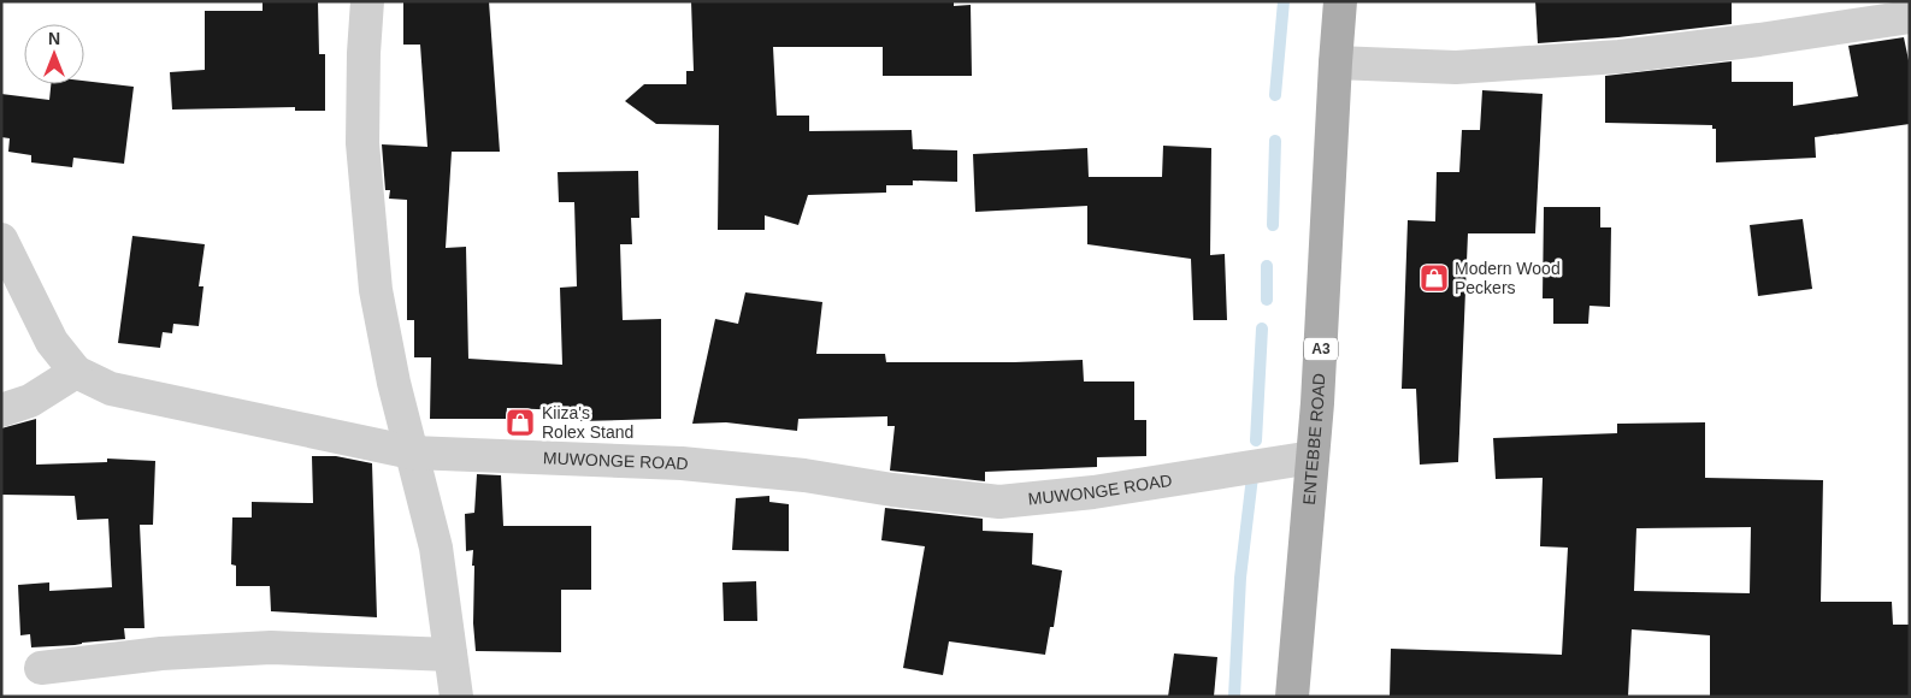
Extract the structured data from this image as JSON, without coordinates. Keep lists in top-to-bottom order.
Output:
{
  "streets": {
    "main road": ["A3", "ENTEBBE ROAD"],
    "street": ["MUWONGE ROAD"]
  },
  "crossings": [
    ["ENTEBBE ROAD", "MUWONGE ROAD"]
  ],
  "places": {
    "shop": ["Modern Wood Peckers", "Kiiza's Rolex Stand"]
  },
  "north": "top"
}
